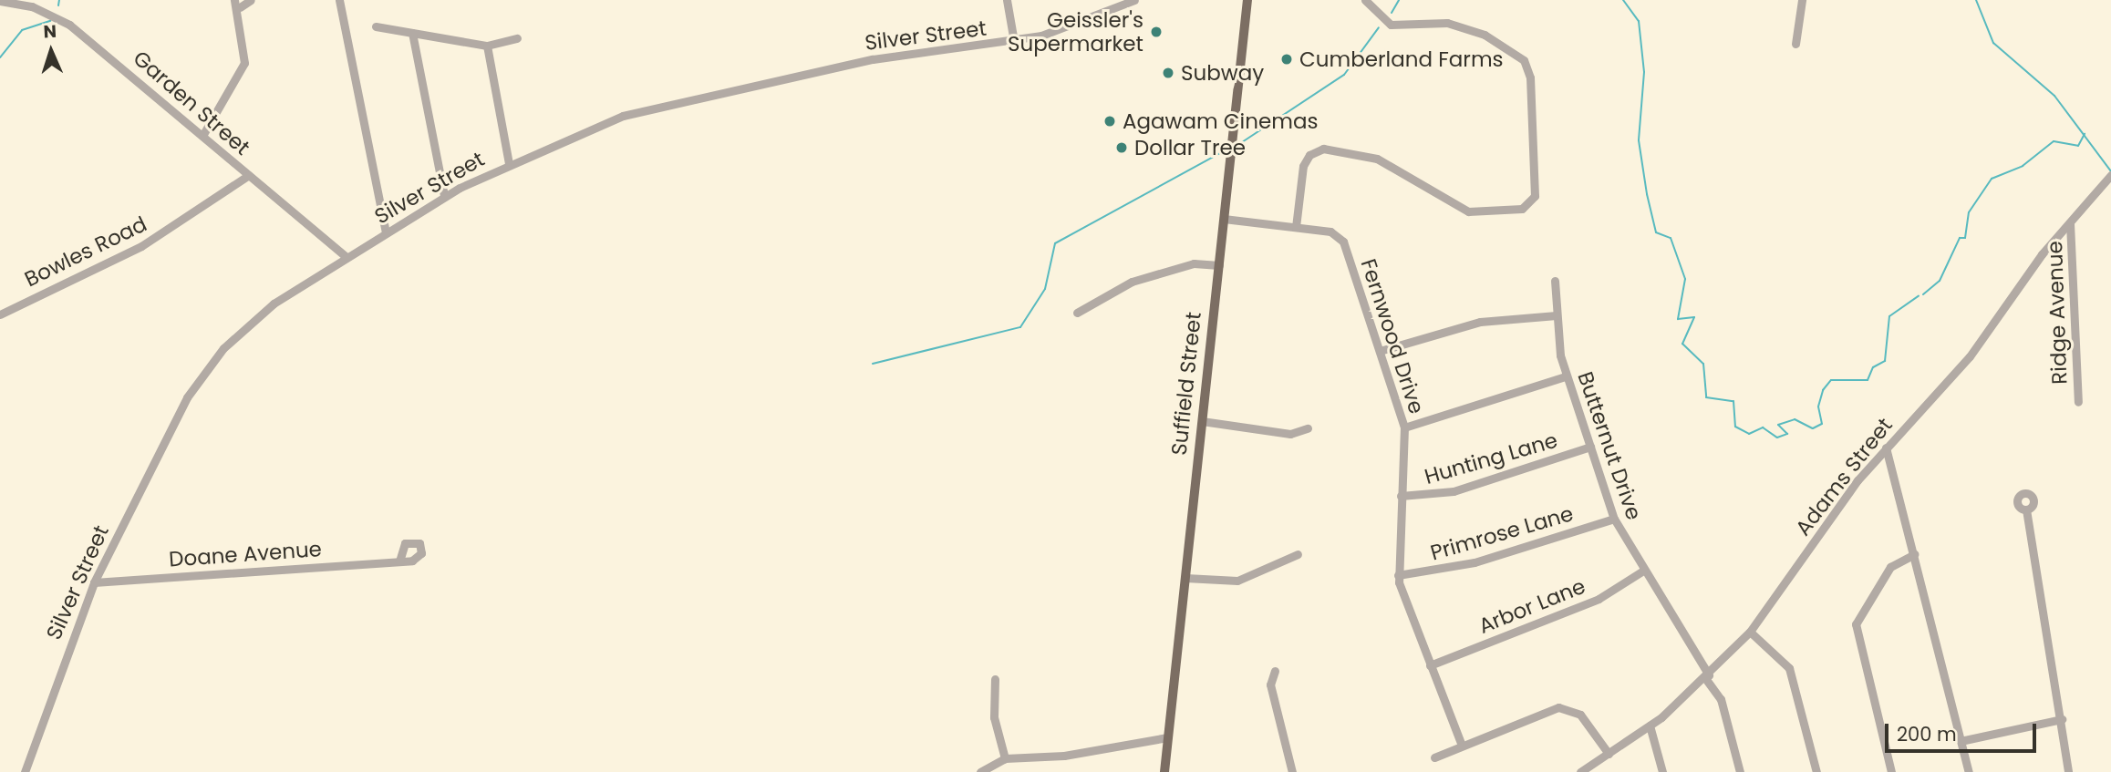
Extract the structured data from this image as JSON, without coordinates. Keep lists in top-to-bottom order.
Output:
{
  "streets": {
    "main road": ["Suffield Street"],
    "street": [
      "Silver Street",
      "Garden Street",
      "Bowles Road",
      "Ridge Avenue",
      "Fernwood Drive",
      "Butternut Drive",
      "Hunting Lane",
      "Adams Street",
      "Primrose Lane",
      "Doane Avenue",
      "Arbor Lane"
    ]
  },
  "crossings": [
    ["Silver Street", "Garden Street"],
    ["Silver Street", "Doane Avenue"],
    ["Garden Street", "Bowles Road"],
    ["Ridge Avenue", "Adams Street"],
    ["Fernwood Drive", "Hunting Lane"],
    ["Fernwood Drive", "Primrose Lane"],
    ["Fernwood Drive", "Arbor Lane"],
    ["Butternut Drive", "Hunting Lane"],
    ["Butternut Drive", "Adams Street"],
    ["Butternut Drive", "Primrose Lane"],
    ["Butternut Drive", "Arbor Lane"]
  ],
  "places": [
    "Geissler's Supermarket",
    "Cumberland Farms",
    "Subway",
    "Agawam Cinemas",
    "Dollar Tree"
  ],
  "scale_bar": "200 m",
  "north": "top"
}
